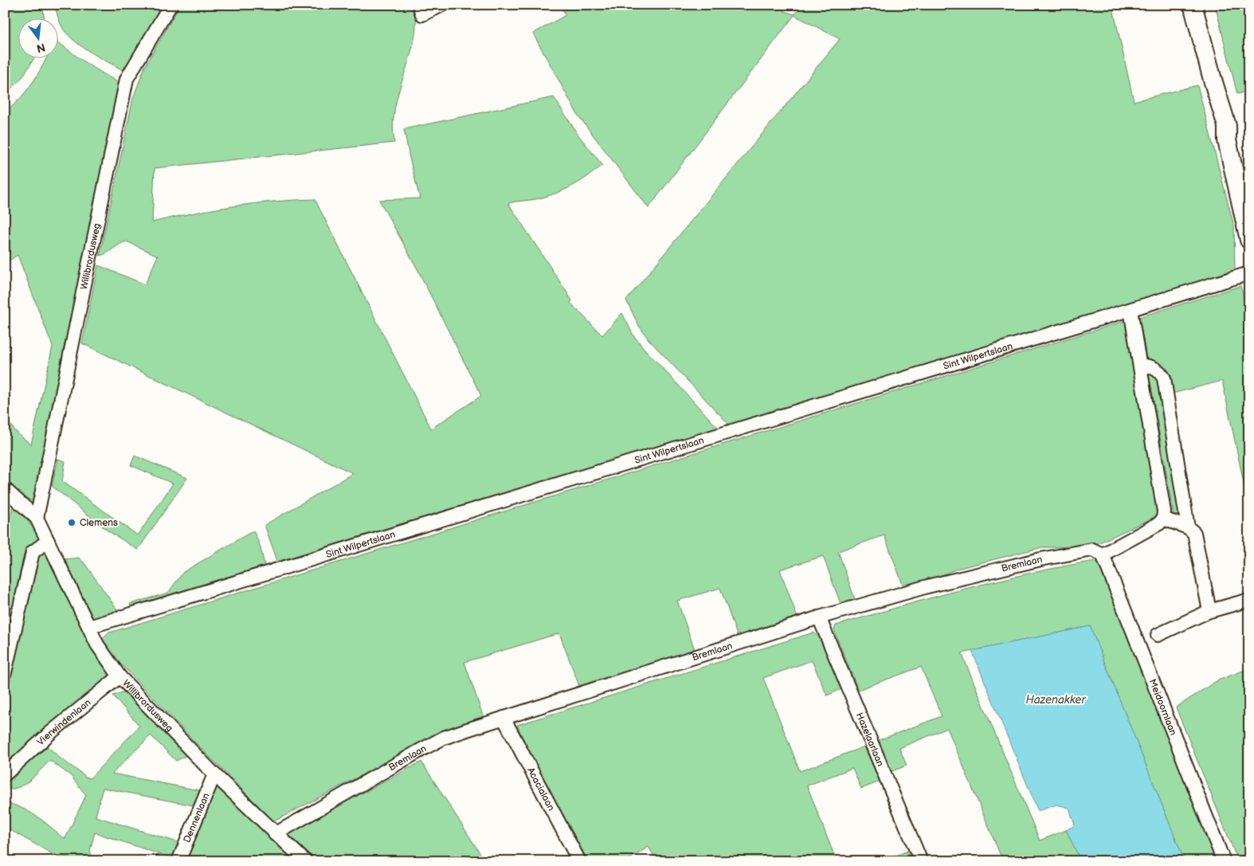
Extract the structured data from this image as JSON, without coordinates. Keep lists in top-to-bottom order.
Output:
{
  "streets": {
    "street": [
      "Willibrordusweg",
      "Sint Wilpertslaan",
      "Bremlaan",
      "Meidoornlaan",
      "Vierwindenlaan",
      "Hazelaarlaan",
      "Acacialaan",
      "Dennenlaan"
    ]
  },
  "crossings": [
    ["Willibrordusweg", "Sint Wilpertslaan"],
    ["Willibrordusweg", "Bremlaan"],
    ["Willibrordusweg", "Vierwindenlaan"],
    ["Willibrordusweg", "Dennenlaan"],
    ["Bremlaan", "Meidoornlaan"],
    ["Bremlaan", "Hazelaarlaan"],
    ["Bremlaan", "Acacialaan"]
  ],
  "water": ["Hazenakker"],
  "places": ["Clemens"],
  "north": "bottom"
}
